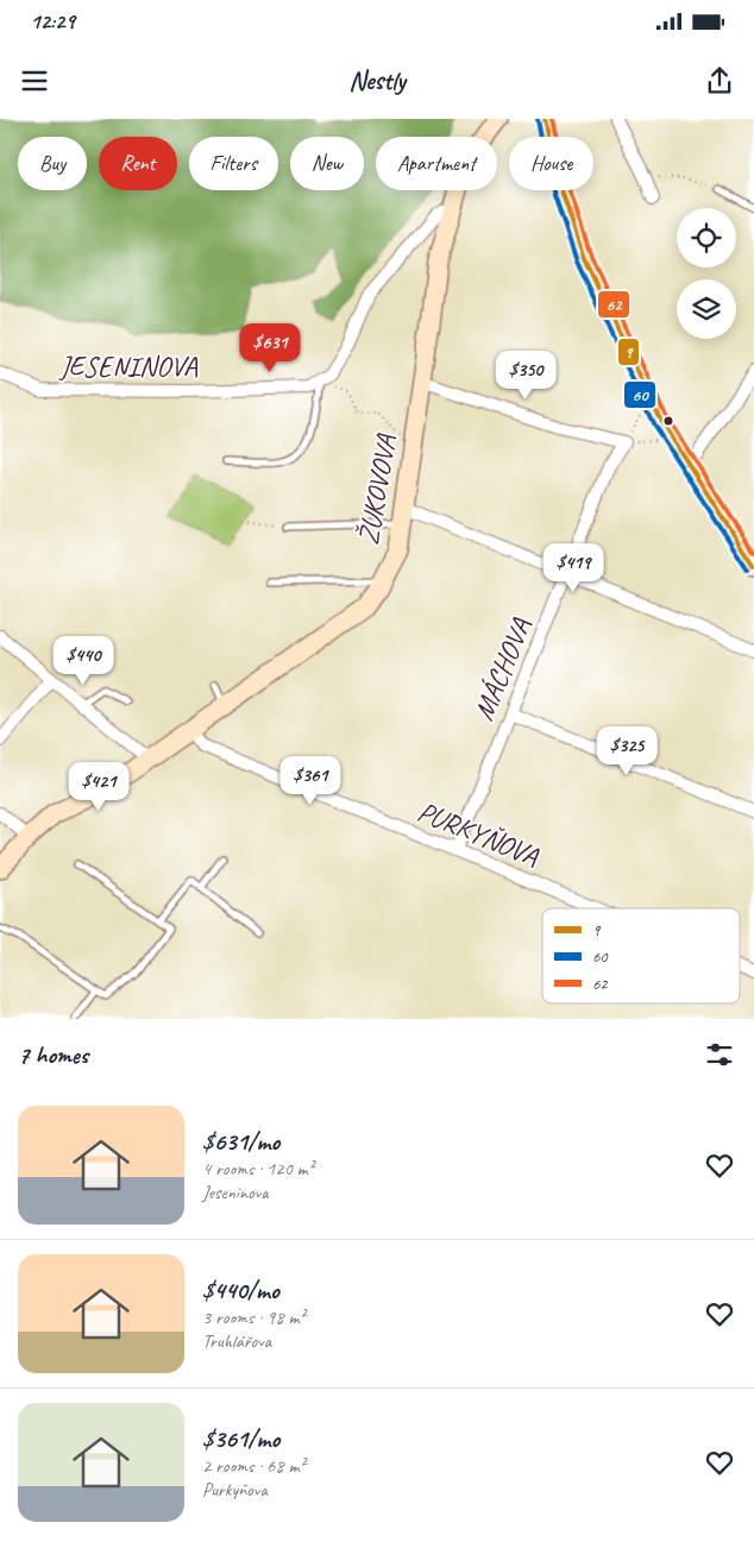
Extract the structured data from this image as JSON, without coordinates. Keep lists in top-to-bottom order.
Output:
{
  "streets": {
    "street": [
      "JESENINOVA",
      "ŽUKOVOVA",
      "MÁCHOVA",
      "PURKYŇOVA"
    ]
  },
  "crossings": [
    ["ŽUKOVOVA", "PURKYŇOVA"],
    ["MÁCHOVA", "PURKYŇOVA"]
  ],
  "lines": ["transit line 9", "transit line 62", "transit line 60"],
  "legend": ["9", "60", "62"],
  "page": {
    "status": "12:29",
    "header": "Nestly",
    "chip": [
      "Buy",
      "Rent",
      "Filters",
      "New",
      "Apartment",
      "House"
    ],
    "price": [
      "$631",
      "$350",
      "$419",
      "$440",
      "$325",
      "$361",
      "$421"
    ],
    "heading": "7 homes",
    "list": [
      {
        "name": "$631/mo",
        "note": "4 rooms · 120 m² · Jeseninova"
      },
      {
        "name": "$440/mo",
        "note": "3 rooms · 98 m² · Truhlářova"
      },
      {
        "name": "$361/mo",
        "note": "2 rooms · 68 m² · Purkyňova"
      }
    ]
  }
}
